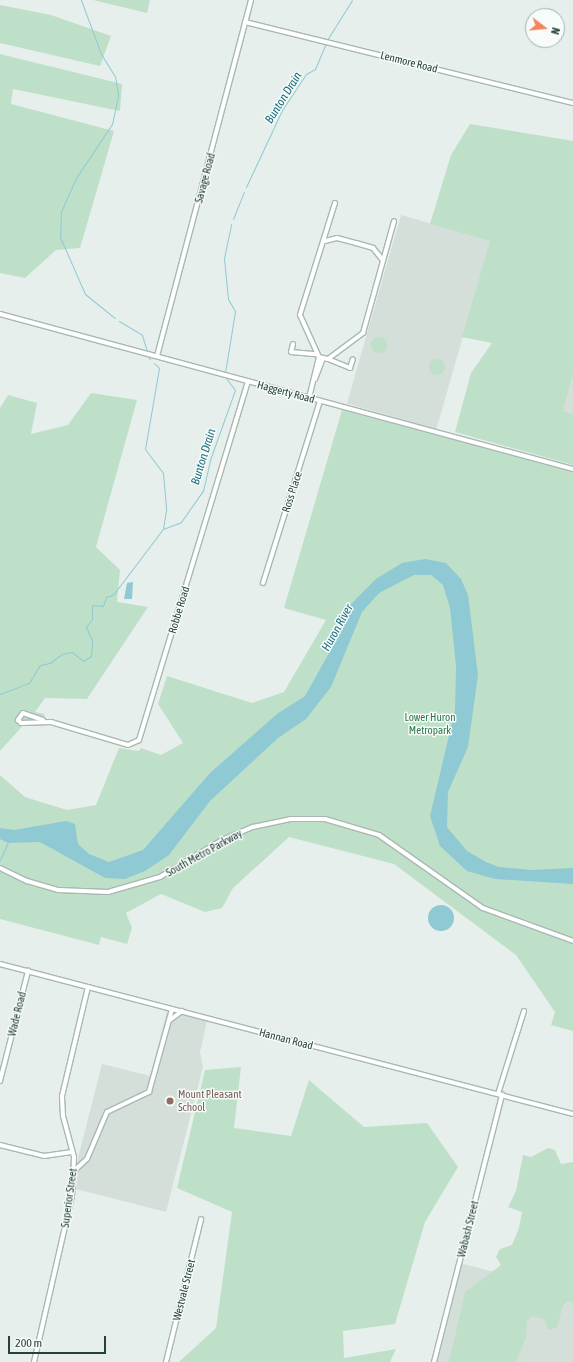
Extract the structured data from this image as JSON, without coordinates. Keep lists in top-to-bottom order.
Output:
{
  "streets": {
    "street": [
      "Lenmore Road",
      "Savage Road",
      "Haggerty Road",
      "Ross Place",
      "Robbe Road",
      "South Metro Parkway",
      "Wade Road",
      "Hannan Road",
      "Superior Street",
      "Wabash Street",
      "Westvale Street"
    ]
  },
  "crossings": [
    ["Lenmore Road", "Savage Road"],
    ["Savage Road", "Haggerty Road"],
    ["Haggerty Road", "Ross Place"],
    ["Haggerty Road", "Robbe Road"],
    ["Wade Road", "Hannan Road"],
    ["Hannan Road", "Superior Street"],
    ["Hannan Road", "Wabash Street"]
  ],
  "water": ["Bunton Drain", "Huron River"],
  "parks": ["Lower Huron Metropark"],
  "places": ["Mount Pleasant School"],
  "scale_bar": "200 m",
  "north": "right"
}
